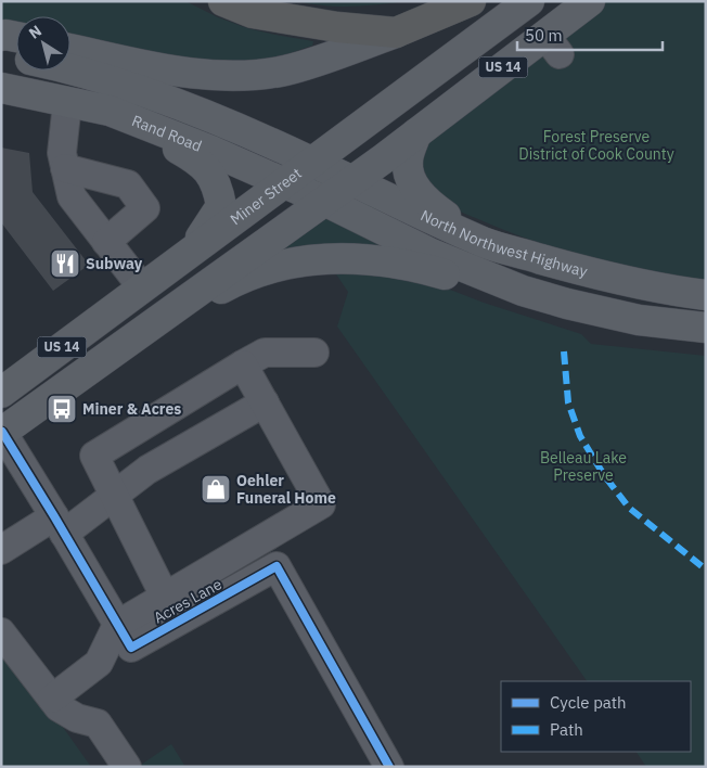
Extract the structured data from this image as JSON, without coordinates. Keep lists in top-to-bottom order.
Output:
{
  "streets": {
    "main road": [
      "US 14",
      "Rand Road",
      "Miner Street",
      "North Northwest Highway"
    ],
    "street": ["Acres Lane"]
  },
  "crossings": [
    ["US 14", "North Northwest Highway"],
    ["Rand Road", "Miner Street"],
    ["Rand Road", "North Northwest Highway"],
    ["Miner Street", "North Northwest Highway"]
  ],
  "parks": ["Forest Preserve District of Cook County", "Belleau Lake Preserve"],
  "places": {
    "restaurant": ["Subway"],
    "bus stop": ["Miner & Acres"],
    "shop": ["Oehler Funeral Home"]
  },
  "legend": ["Cycle path", "Path"],
  "scale_bar": "50 m",
  "north": "top left"
}
